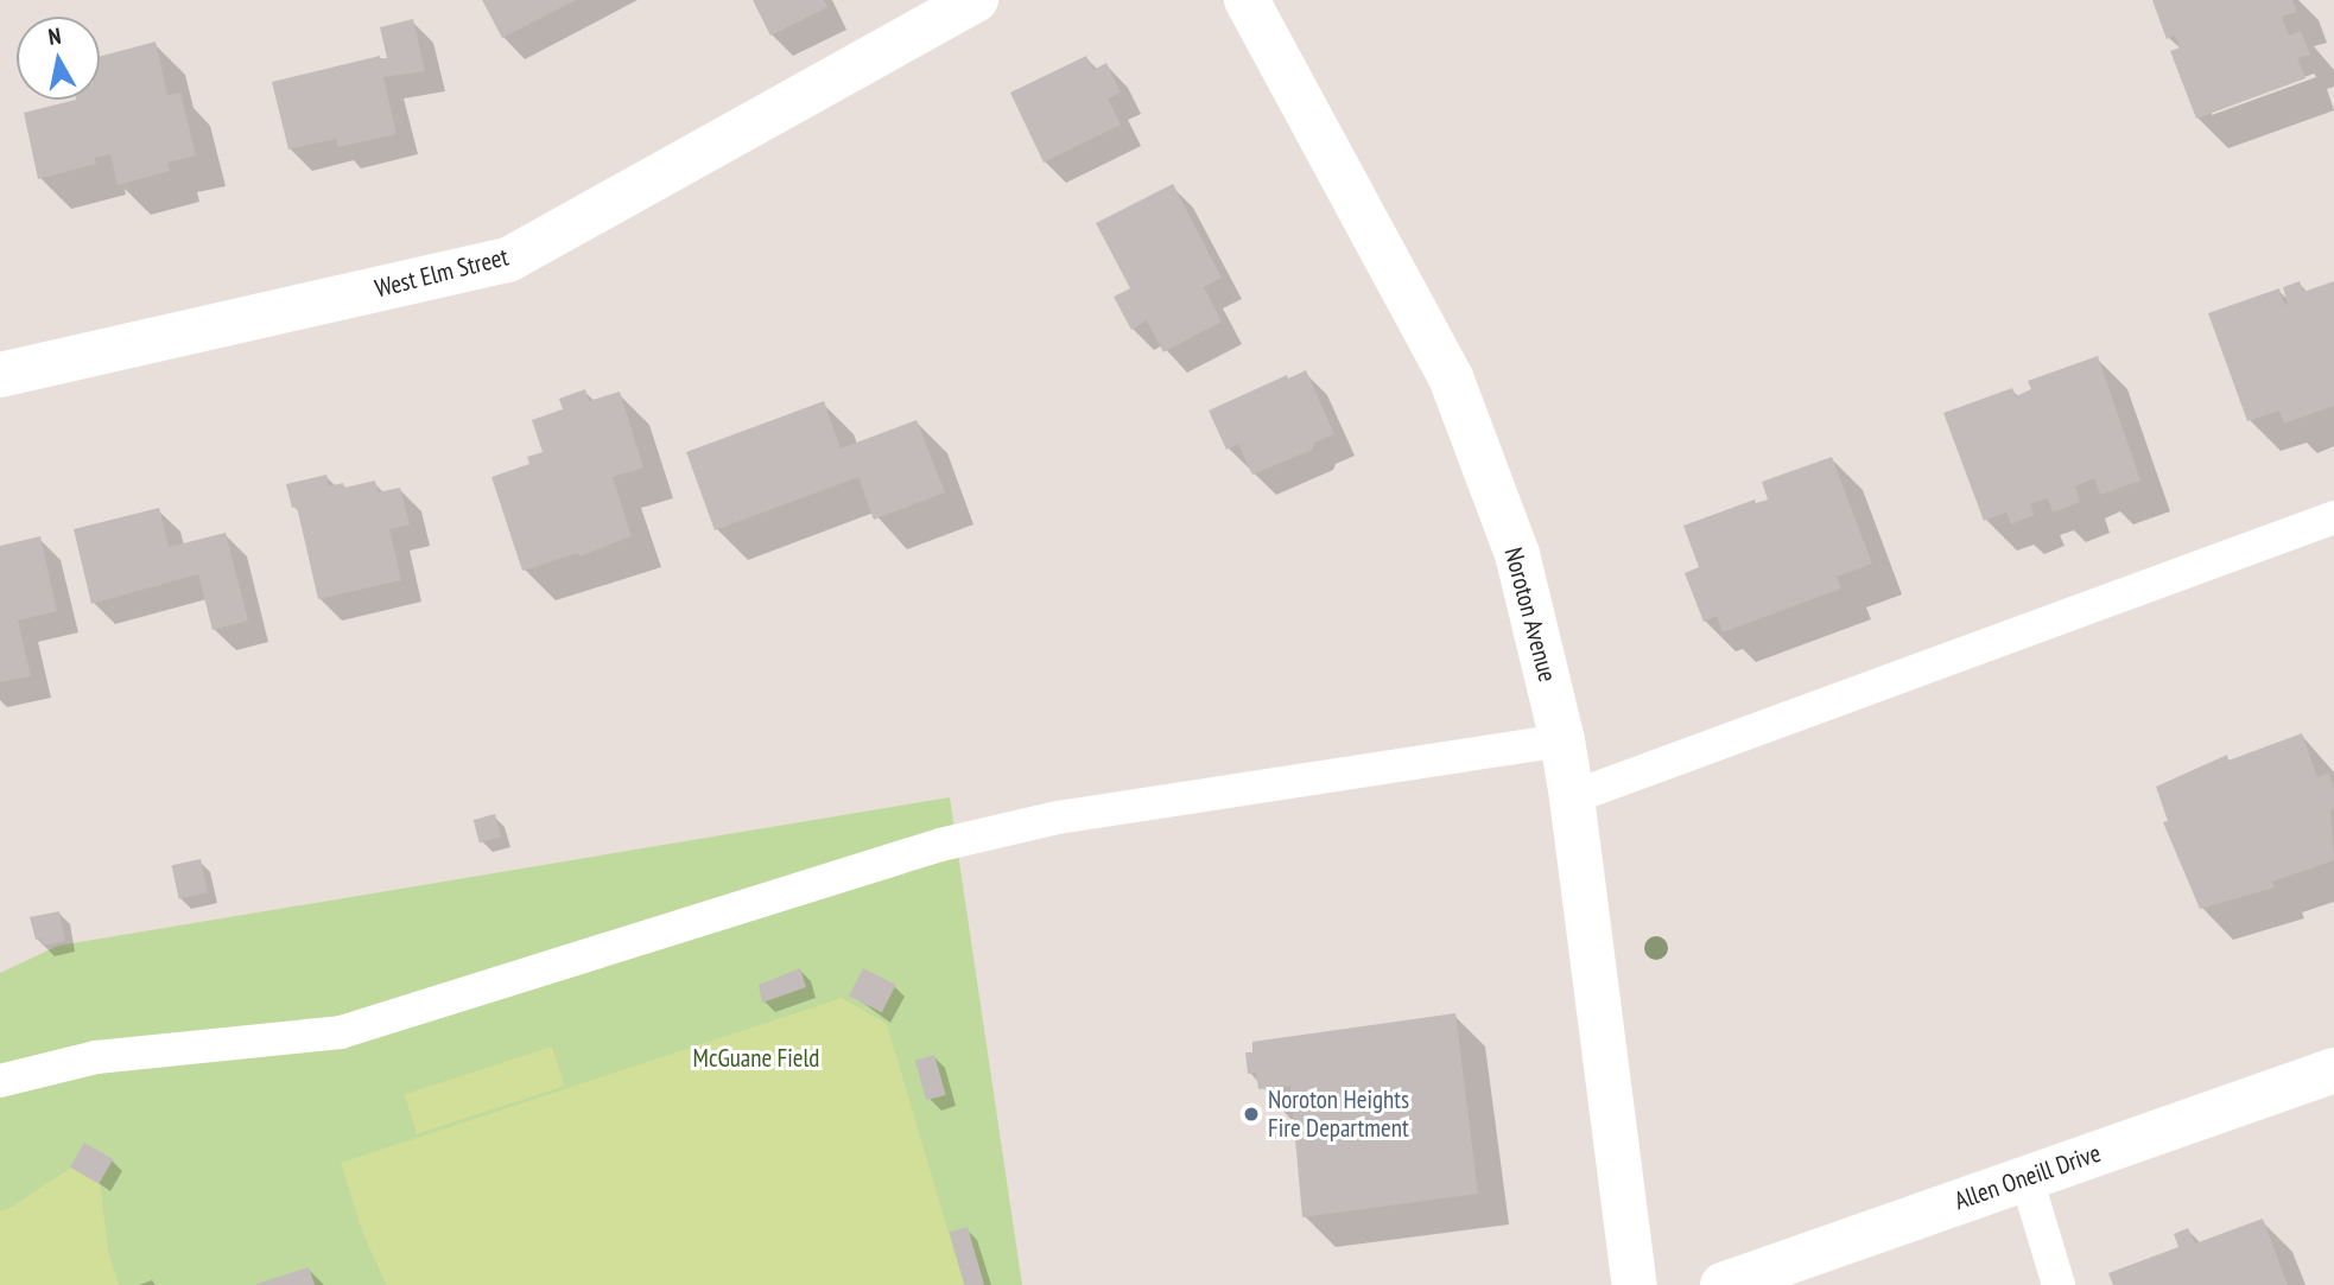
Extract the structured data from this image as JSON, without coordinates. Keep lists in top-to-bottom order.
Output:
{
  "streets": {
    "street": ["West Elm Street", "Noroton Avenue", "Allen Oneill Drive"]
  },
  "parks": ["McGuane Field"],
  "places": ["Noroton Heights Fire Department"],
  "north": "top"
}
